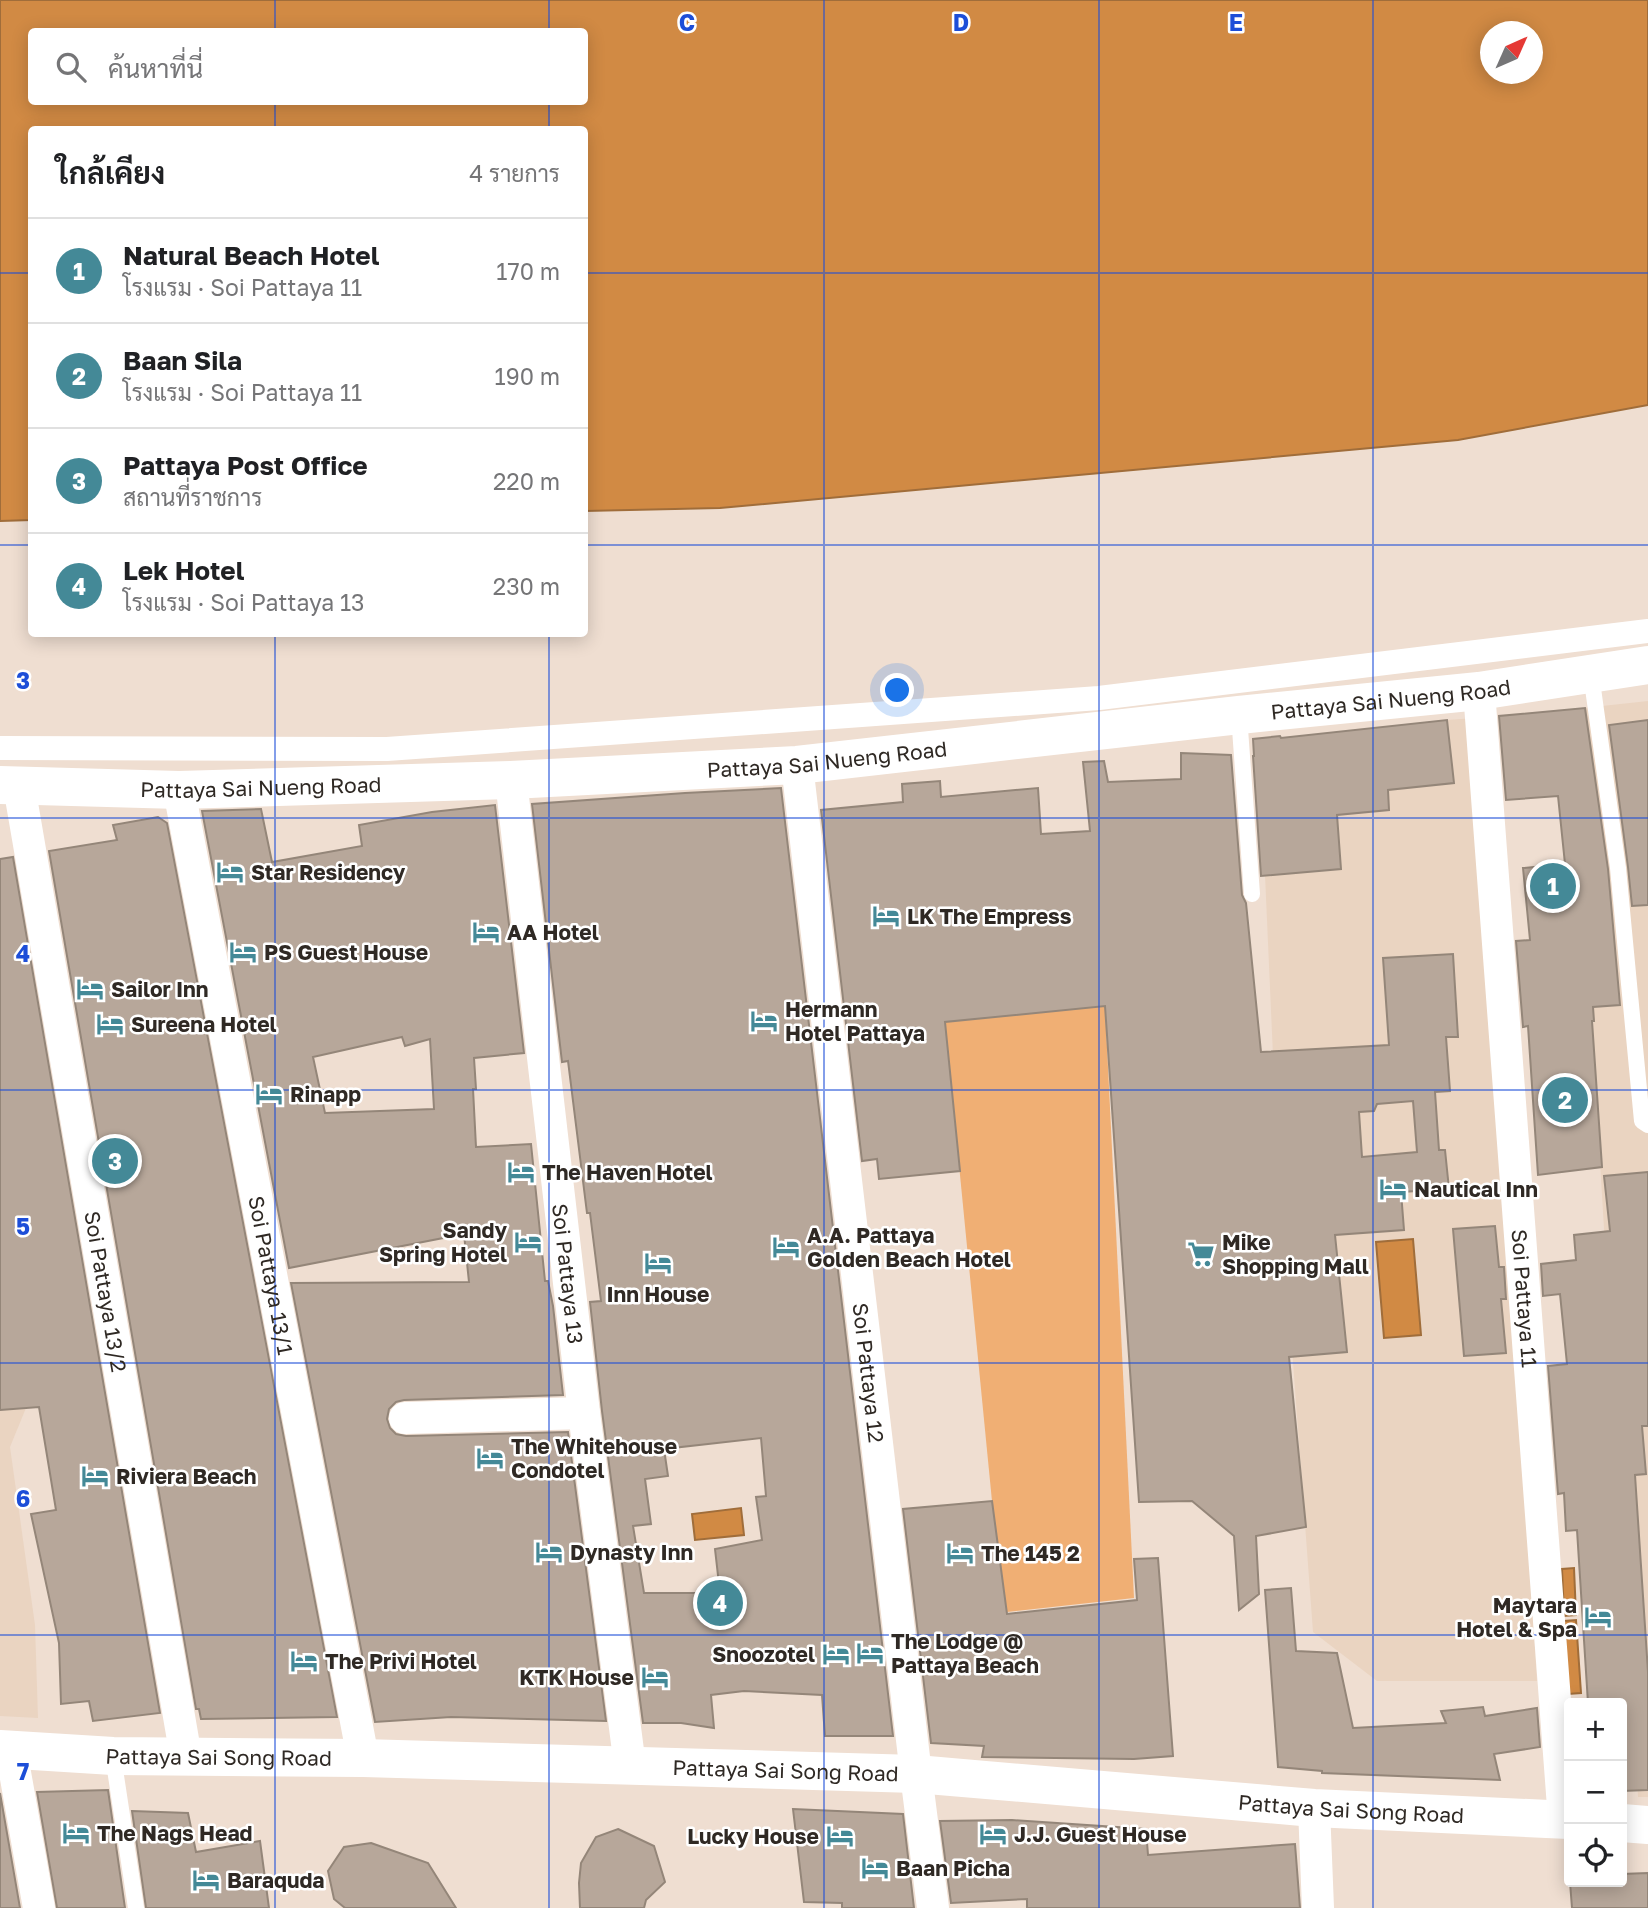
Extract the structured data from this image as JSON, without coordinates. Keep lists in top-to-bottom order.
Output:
{
  "streets": {
    "main road": ["Pattaya Sai Nueng Road", "Pattaya Sai Song Road"],
    "street": [
      "Soi Pattaya 13",
      "Soi Pattaya 13/1",
      "Soi Pattaya 13/2",
      "Soi Pattaya 11",
      "Soi Pattaya 12"
    ]
  },
  "crossings": [
    ["Pattaya Sai Nueng Road", "Soi Pattaya 13"],
    ["Pattaya Sai Nueng Road", "Soi Pattaya 13/1"],
    ["Pattaya Sai Nueng Road", "Soi Pattaya 13/2"],
    ["Pattaya Sai Nueng Road", "Soi Pattaya 11"],
    ["Pattaya Sai Nueng Road", "Soi Pattaya 12"],
    ["Soi Pattaya 13", "Pattaya Sai Song Road"],
    ["Soi Pattaya 13/1", "Pattaya Sai Song Road"],
    ["Soi Pattaya 13/2", "Pattaya Sai Song Road"],
    ["Soi Pattaya 12", "Pattaya Sai Song Road"]
  ],
  "places": {
    "hotel": [
      "Star Residency",
      "LK The Empress",
      "AA Hotel",
      "PS Guest House",
      "Sailor Inn",
      "Hermann Hotel Pattaya",
      "Sureena Hotel",
      "Rinapp",
      "The Haven Hotel",
      "Nautical Inn",
      "Sandy Spring Hotel",
      "A.A. Pattaya Golden Beach Hotel",
      "Inn House",
      "The Whitehouse Condotel",
      "Riviera Beach",
      "Dynasty Inn",
      "The 145 2",
      "Maytara Hotel & Spa",
      "The Lodge @ Pattaya Beach",
      "Snoozotel",
      "The Privi Hotel",
      "KTK House",
      "The Nags Head",
      "J.J. Guest House",
      "Lucky House",
      "Baan Picha",
      "Baraquda"
    ],
    "supermarket": ["Mike Shopping Mall"]
  },
  "north": "top right",
  "page": {
    "search": "ค้นหาที่นี่",
    "heading": ["ใกล้เคียง", "4 รายการ"],
    "list": [
      {
        "mark": "1",
        "name": "Natural Beach Hotel",
        "note": "โรงแรม · Soi Pattaya 11",
        "value": "170 m"
      },
      {
        "mark": "2",
        "name": "Baan Sila",
        "note": "โรงแรม · Soi Pattaya 11",
        "value": "190 m"
      },
      {
        "mark": "3",
        "name": "Pattaya Post Office",
        "note": "สถานที่ราชการ",
        "value": "220 m"
      },
      {
        "mark": "4",
        "name": "Lek Hotel",
        "note": "โรงแรม · Soi Pattaya 13",
        "value": "230 m"
      }
    ],
    "pins": [
      "1",
      "2",
      "3",
      "4"
    ],
    "map_buttons": ["+", "−"]
  },
  "grid": {
    "columns": ["C", "D", "E"],
    "rows": [
      "3",
      "4",
      "5",
      "6",
      "7"
    ]
  }
}
